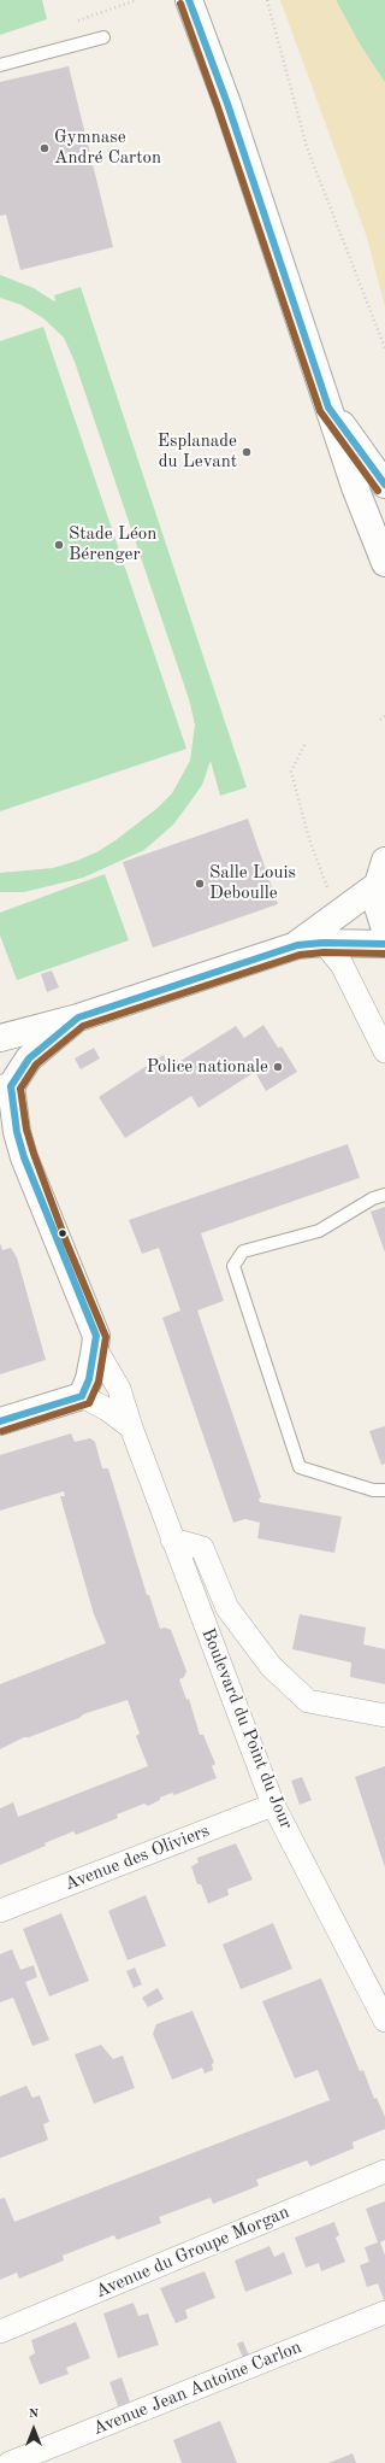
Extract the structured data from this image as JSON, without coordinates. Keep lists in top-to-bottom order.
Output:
{
  "streets": {
    "main road": ["Boulevard du Point du Jour"],
    "street": ["Avenue des Oliviers", "Avenue du Groupe Morgan", "Avenue Jean Antoine Carlon"]
  },
  "crossings": [
    ["Boulevard du Point du Jour", "Avenue des Oliviers"]
  ],
  "places": [
    "Gymnase André Carton",
    "Esplanade du Levant",
    "Stade Léon Bérenger",
    "Salle Louis Deboulle",
    "Police nationale"
  ],
  "north": "top"
}
